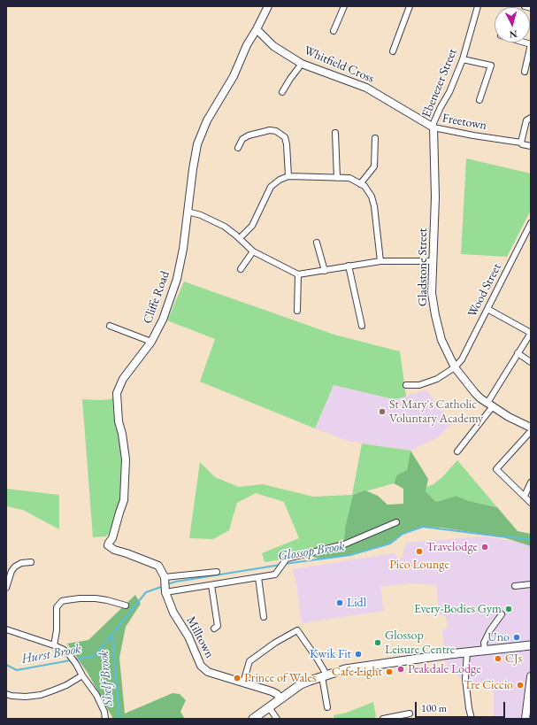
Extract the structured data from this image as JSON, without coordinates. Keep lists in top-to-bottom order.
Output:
{
  "streets": {
    "street": [
      "Whitfield Cross",
      "Ebenezer Street",
      "Freetown",
      "Gladstone Street",
      "Wood Street",
      "Cliffe Road",
      "Milltown"
    ]
  },
  "crossings": [
    ["Whitfield Cross", "Ebenezer Street"],
    ["Whitfield Cross", "Freetown"],
    ["Whitfield Cross", "Gladstone Street"],
    ["Whitfield Cross", "Cliffe Road"],
    ["Ebenezer Street", "Freetown"],
    ["Ebenezer Street", "Gladstone Street"],
    ["Freetown", "Gladstone Street"],
    ["Gladstone Street", "Wood Street"],
    ["Cliffe Road", "Milltown"]
  ],
  "water": ["Glossop Brook", "Hurst Brook", "Shelf Brook"],
  "places": [
    "St Mary's Catholic Voluntary Academy",
    "Travelodge",
    "Pico Lounge",
    "Lidl",
    "Every-Bodies Gym",
    "Uno",
    "Glossop Leisure Centre",
    "Kwik Fit",
    "CJs",
    "Peakdale Lodge",
    "Cafe Light",
    "Prince of Wales",
    "Tre Ciccio"
  ],
  "scale_bar": "100 m",
  "north": "bottom"
}
